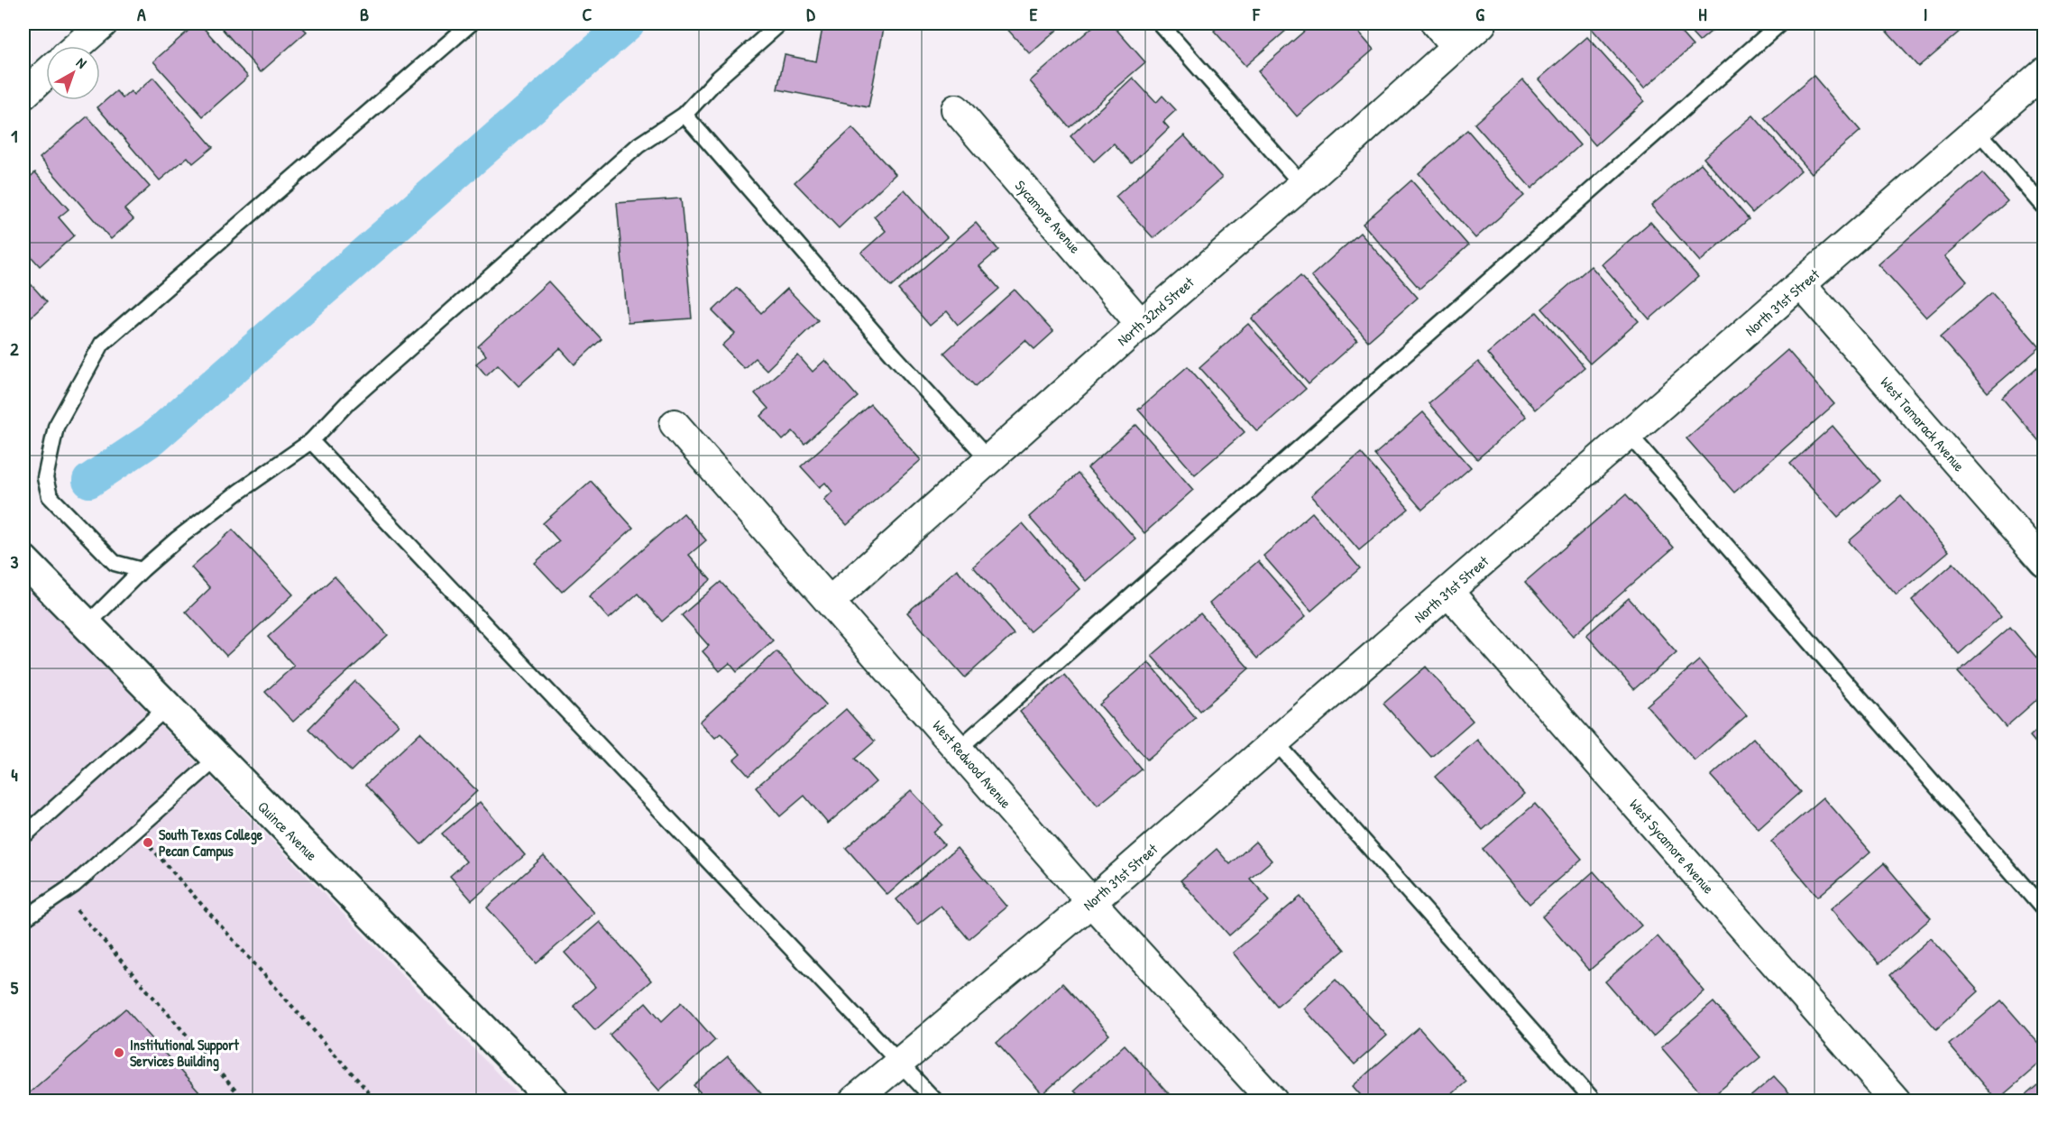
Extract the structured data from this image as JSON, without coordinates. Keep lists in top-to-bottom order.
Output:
{
  "streets": {
    "street": [
      "Sycamore Avenue",
      "North 31st Street",
      "North 32nd Street",
      "West Tamarack Avenue",
      "West Redwood Avenue",
      "Quince Avenue",
      "West Sycamore Avenue"
    ]
  },
  "crossings": [
    ["Sycamore Avenue", "North 32nd Street"],
    ["North 31st Street", "West Tamarack Avenue"],
    ["North 31st Street", "West Redwood Avenue"],
    ["North 31st Street", "West Sycamore Avenue"],
    ["North 32nd Street", "West Redwood Avenue"]
  ],
  "places": ["South Texas College Pecan Campus", "Institutional Support Services Building"],
  "north": "top right",
  "grid": {
    "columns": [
      "A",
      "B",
      "C",
      "D",
      "E",
      "F",
      "G",
      "H",
      "I"
    ],
    "rows": [
      "1",
      "2",
      "3",
      "4",
      "5"
    ]
  }
}
